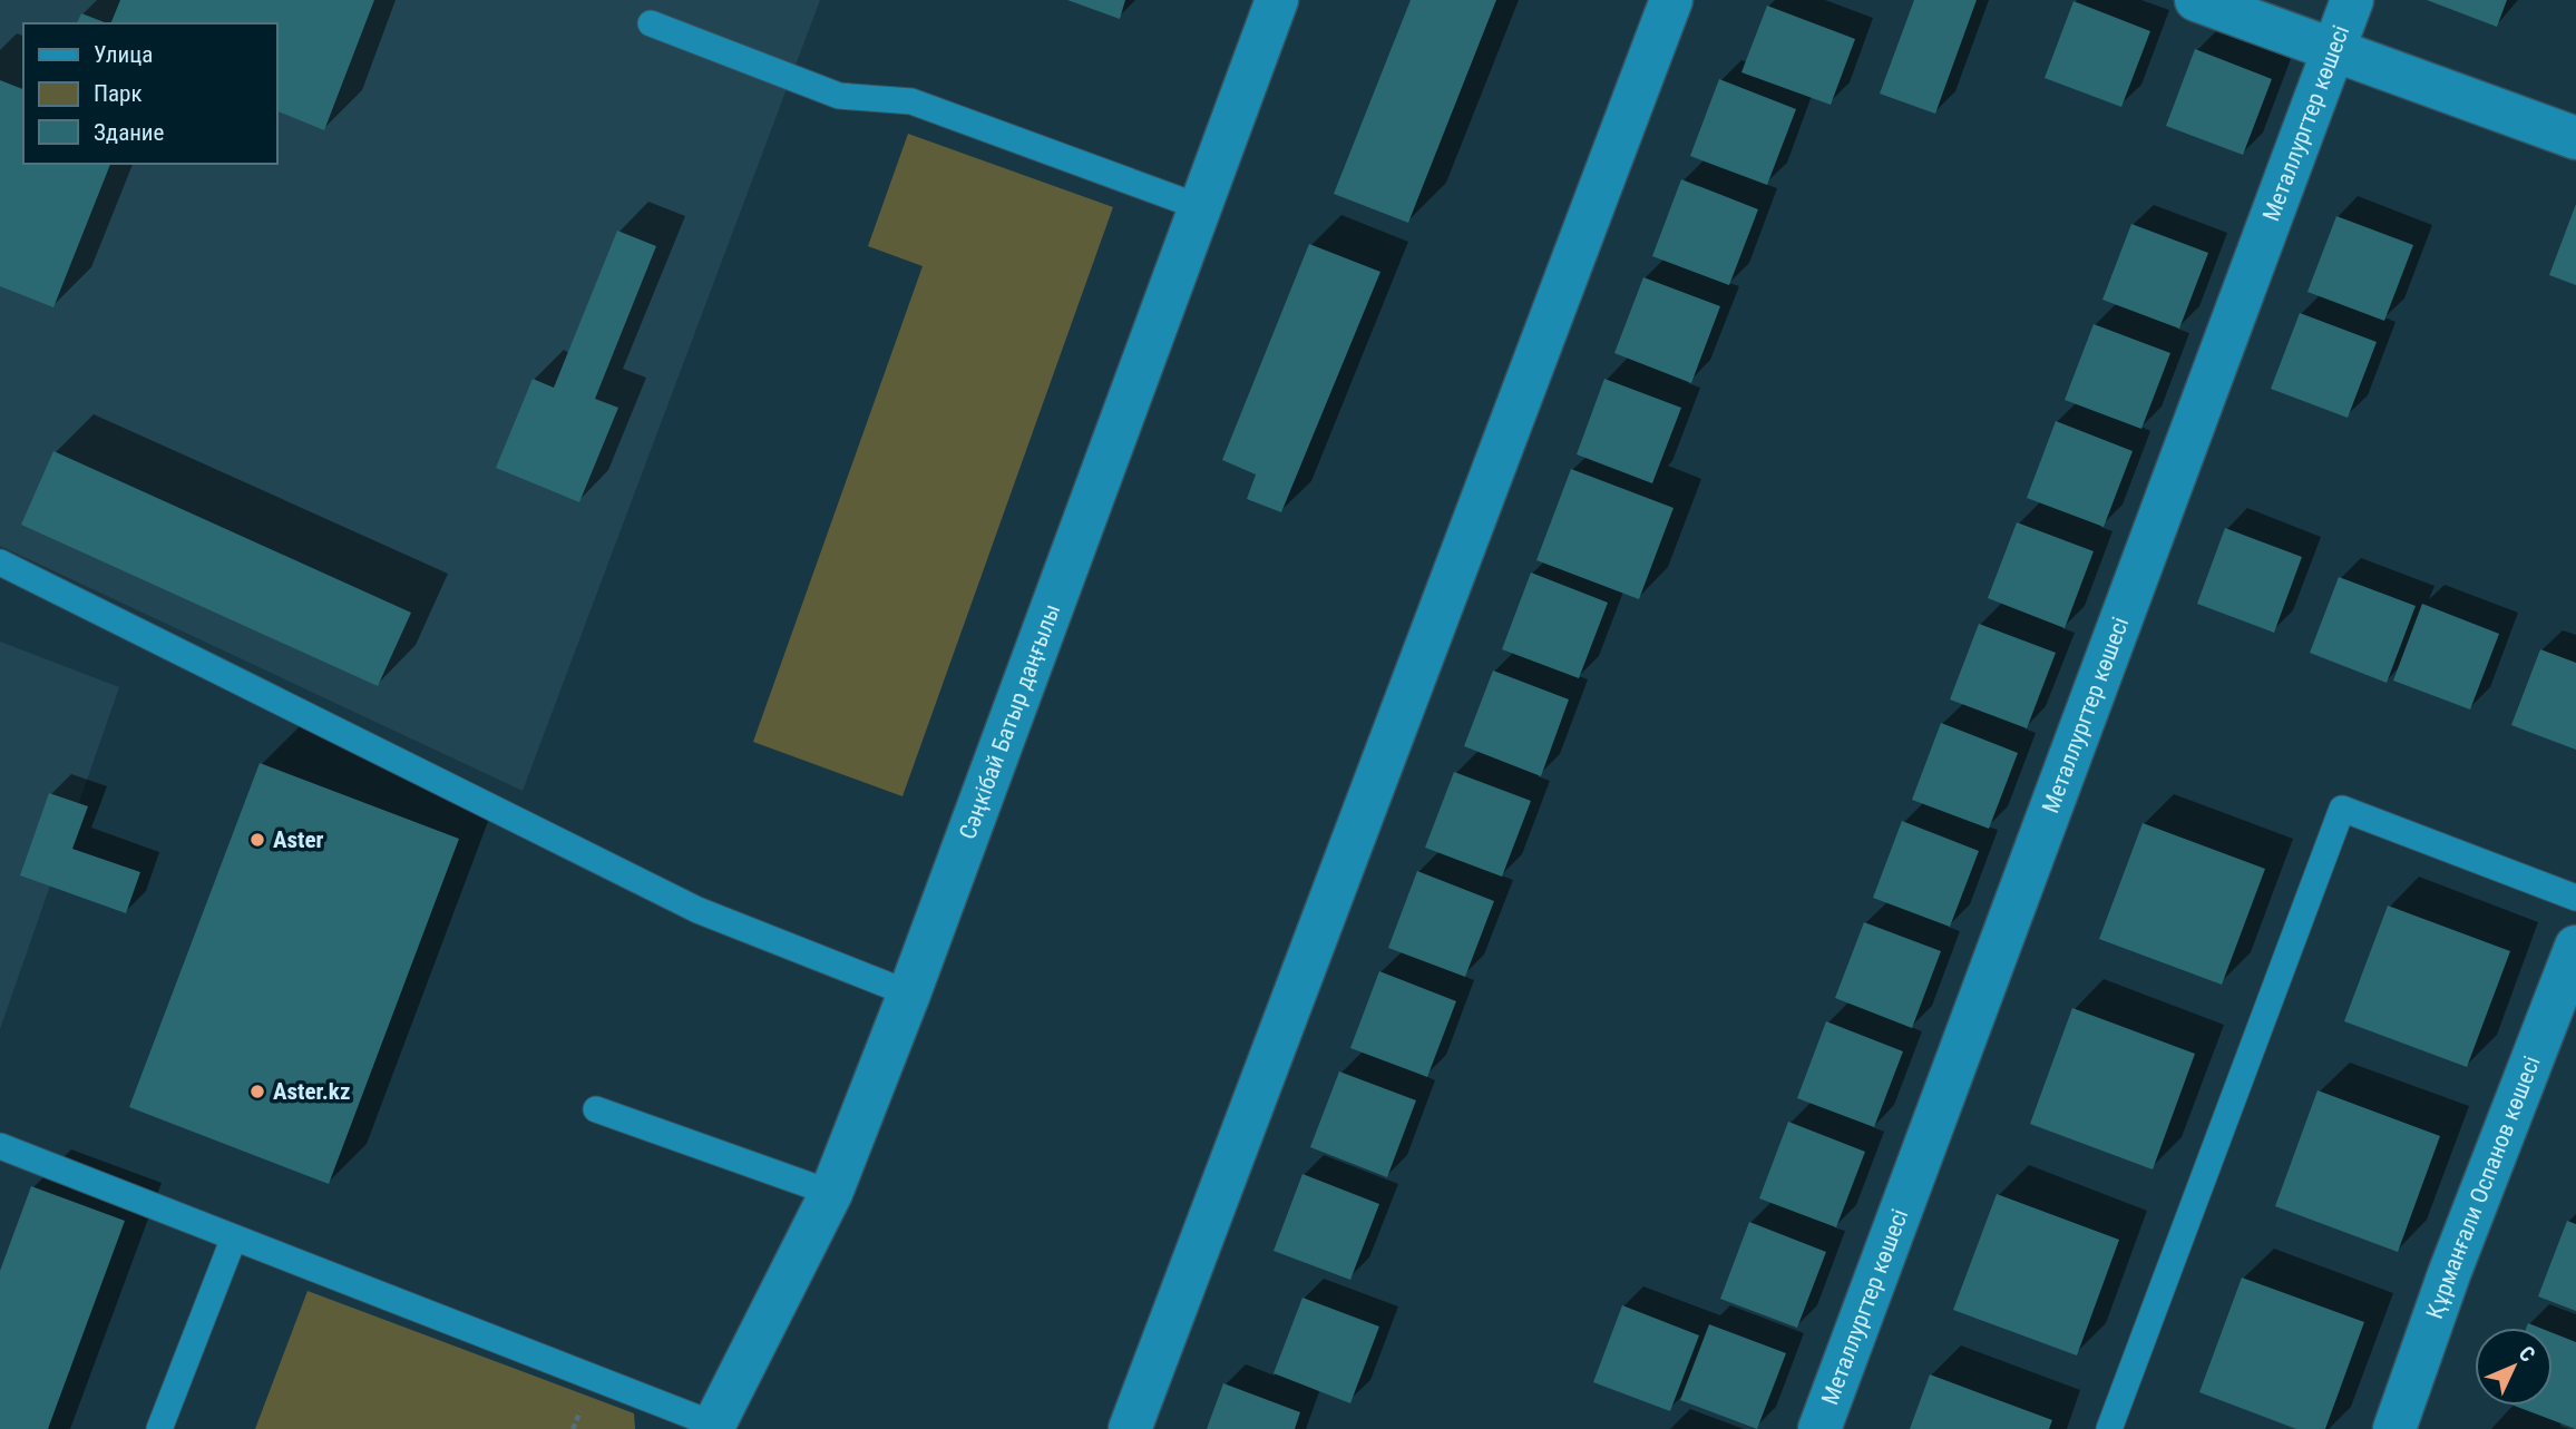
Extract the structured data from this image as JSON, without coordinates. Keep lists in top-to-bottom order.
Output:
{
  "streets": {
    "street": ["Металлургтер көшесі", "Сәңкібай Батыр даңғылы", "Құрманғали Оспанов көшесі"]
  },
  "places": ["Aster", "Aster.kz"],
  "legend": ["Улица", "Парк", "Здание"],
  "north": "top right"
}
